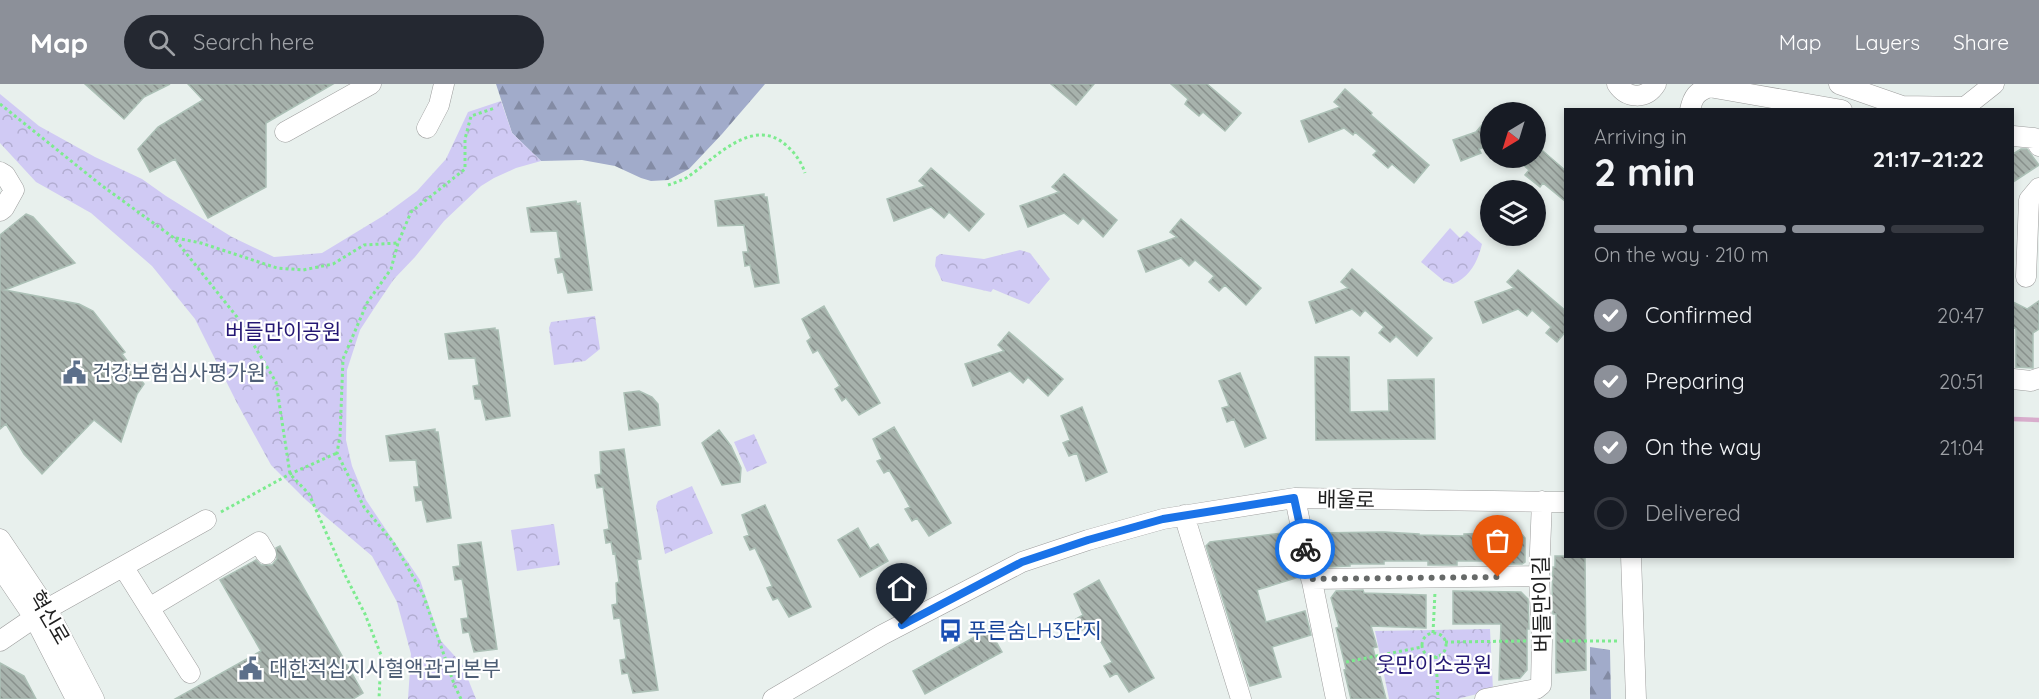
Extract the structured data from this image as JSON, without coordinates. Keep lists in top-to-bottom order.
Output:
{
  "streets": {
    "street": ["배울로", "버들만이길", "혁신로"]
  },
  "crossings": [
    ["배울로", "버들만이길"]
  ],
  "parks": ["버들만이공원", "웃만이소공원"],
  "places": {
    "public building": ["건강보험심사평가원", "대한적십지사혈액관리본부"],
    "bus stop": ["푸른숨LH3단지"]
  },
  "north": "bottom left",
  "page": {
    "header": "Map",
    "search": "Search here",
    "nav": ["Map", "Layers", "Share"],
    "heading": ["2 min", "Arriving in", "21:17–21:22"],
    "bar": "On the way · 210 m",
    "list": [
      ["Confirmed", "20:47"],
      ["Preparing", "20:51"],
      ["On the way", "21:04"],
      "Delivered"
    ]
  }
}
